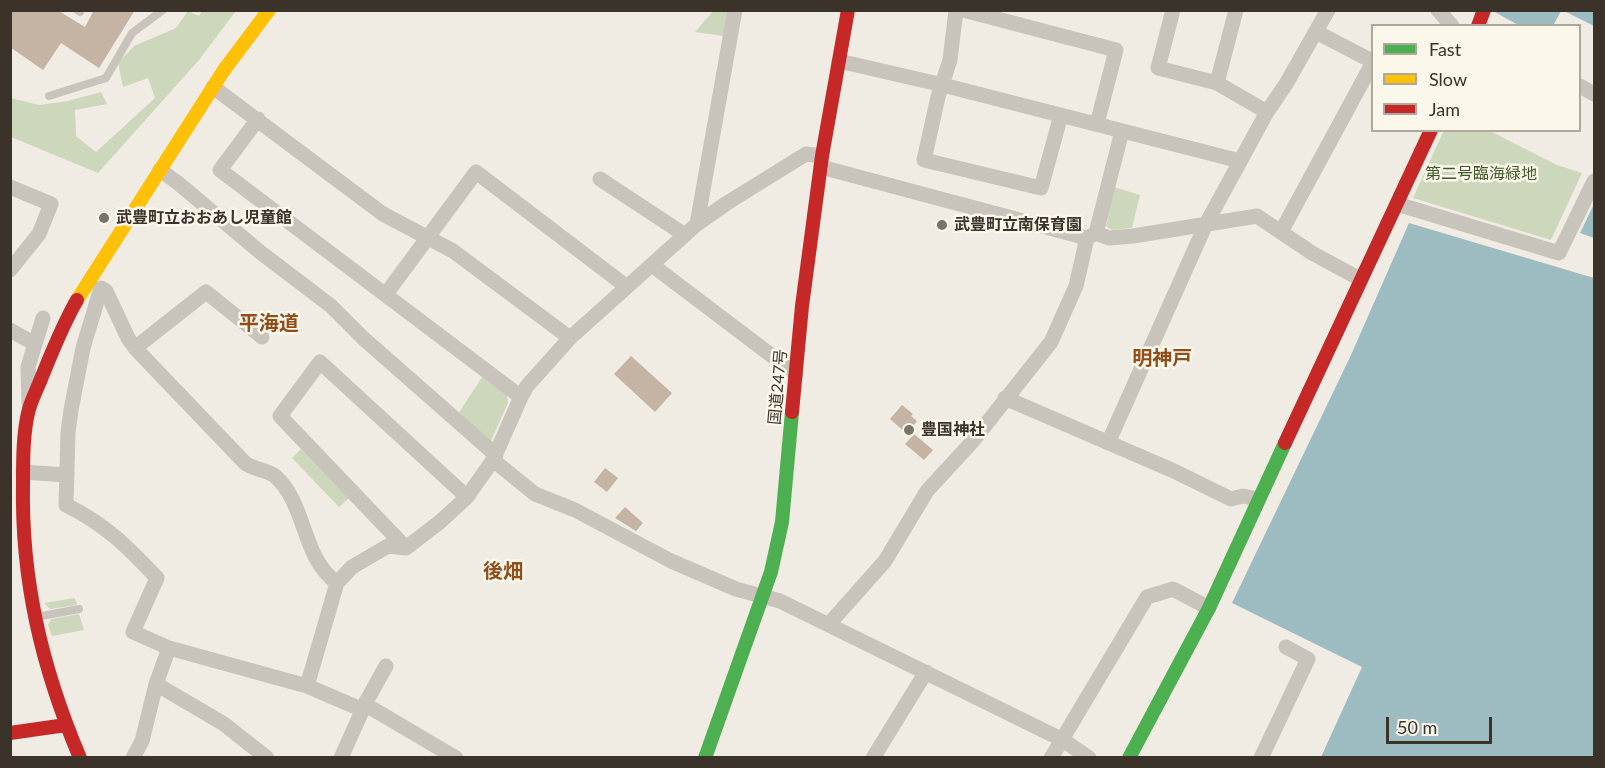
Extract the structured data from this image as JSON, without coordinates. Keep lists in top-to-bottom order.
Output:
{
  "streets": {
    "main road": ["国道247号"]
  },
  "districts": ["平海道", "明神戸", "後畑"],
  "parks": ["第二号臨海緑地"],
  "places": ["武豊町立おおあし児童館", "武豊町立南保育園", "豊国神社"],
  "legend": ["Fast", "Slow", "Jam"],
  "scale_bar": "50 m"
}
